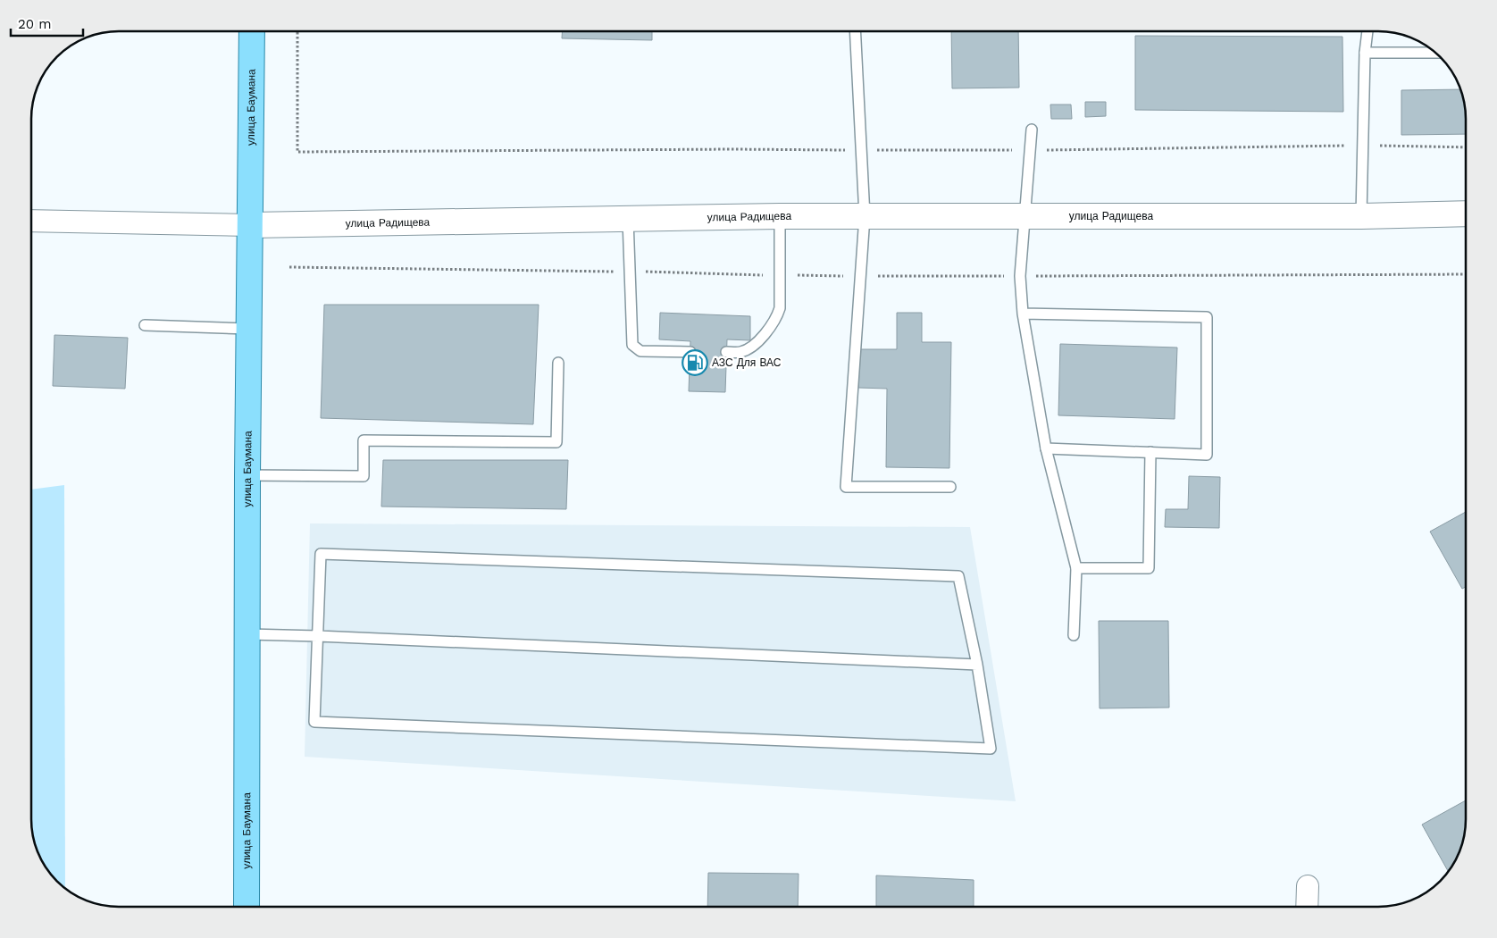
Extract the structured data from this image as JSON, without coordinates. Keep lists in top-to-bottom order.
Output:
{
  "streets": {
    "main road": ["улица Баумана"],
    "street": ["улица Радищева"]
  },
  "crossings": [
    ["улица Баумана", "улица Радищева"]
  ],
  "places": {
    "fuel station": ["АЗС Для ВАС"]
  },
  "scale_bar": "20 m"
}
